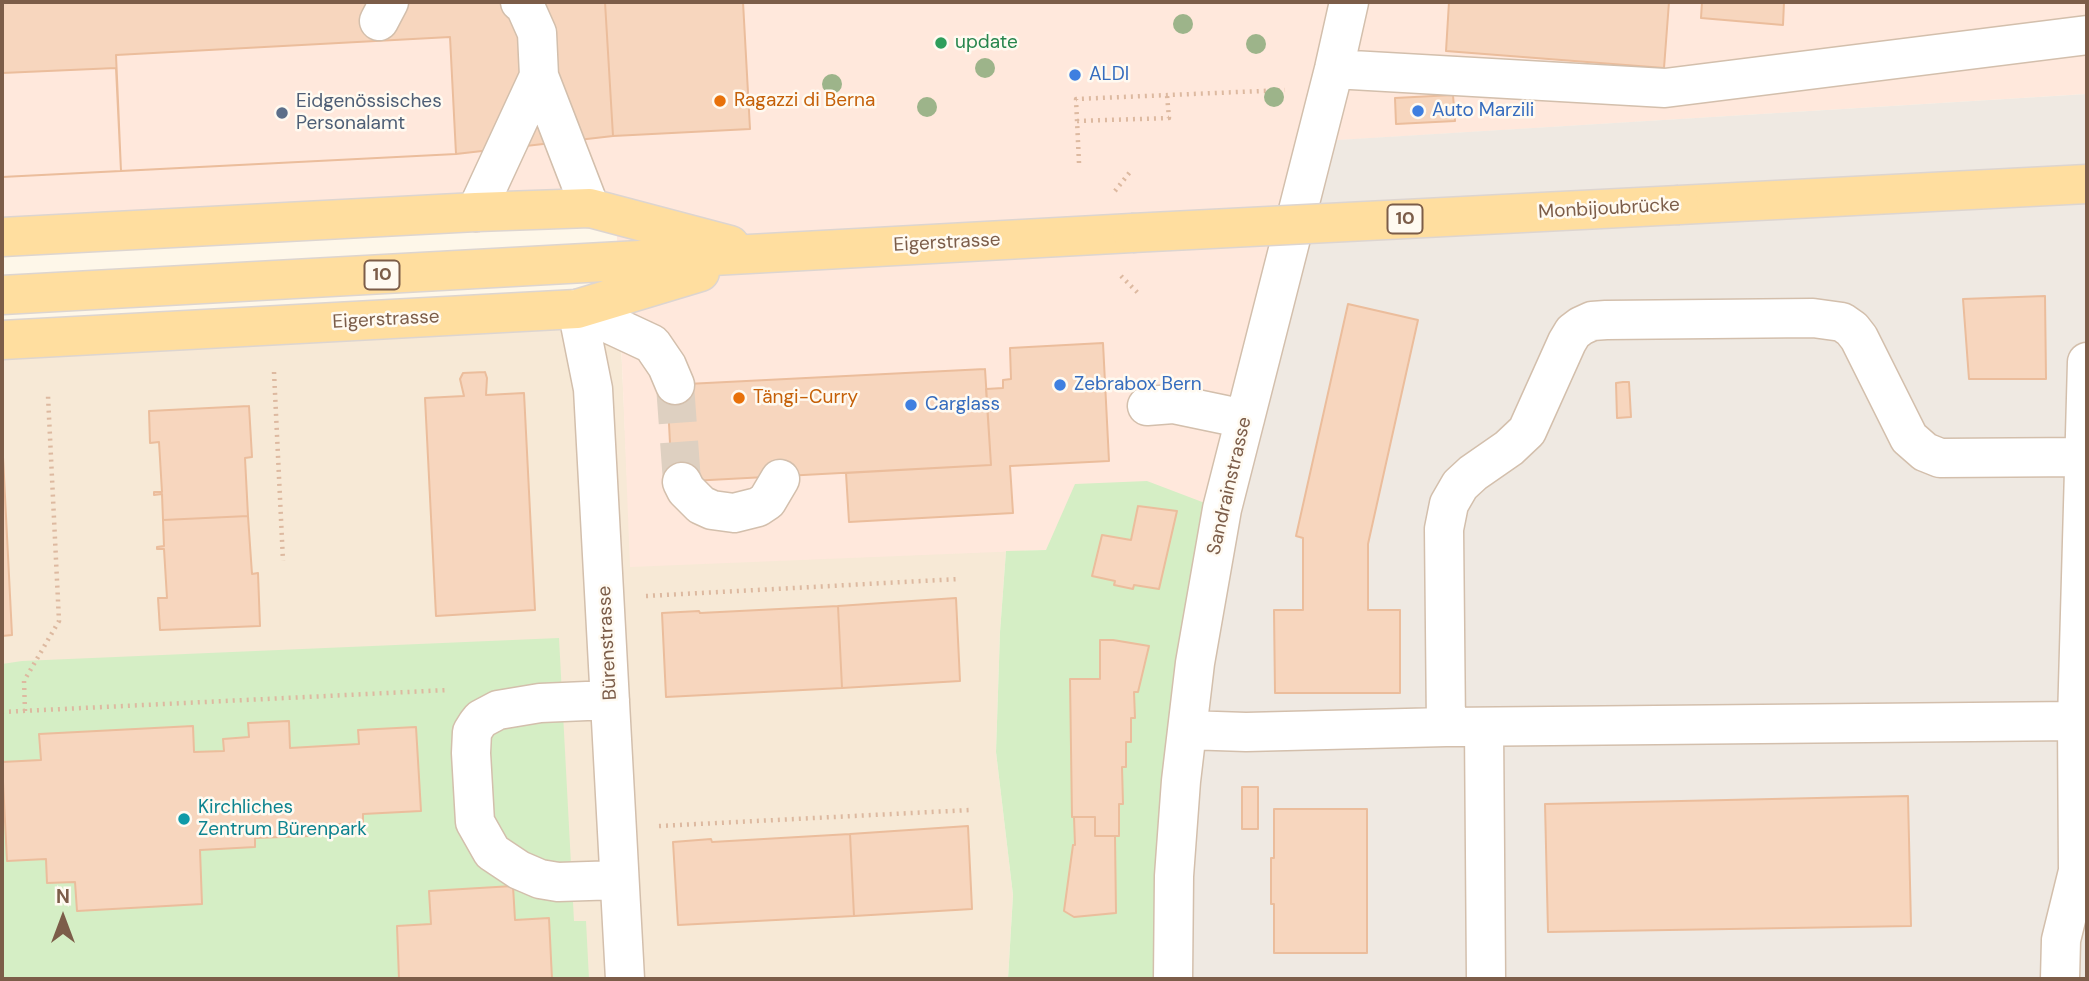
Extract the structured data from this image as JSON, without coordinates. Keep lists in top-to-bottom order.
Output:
{
  "streets": {
    "main road": ["Monbijoubrücke", "10", "Eigerstrasse"],
    "street": ["Sandrainstrasse", "Bürenstrasse"]
  },
  "crossings": [
    ["Monbijoubrücke", "Eigerstrasse"],
    ["Eigerstrasse", "Bürenstrasse"]
  ],
  "places": [
    "update",
    "ALDI",
    "Ragazzi di Berna",
    "Auto Marzili",
    "Eidgenössisches Personalamt",
    "Zebrabox Bern",
    "Tängi-Curry",
    "Carglass",
    "Kirchliches Zentrum Bürenpark"
  ],
  "north": "top"
}
